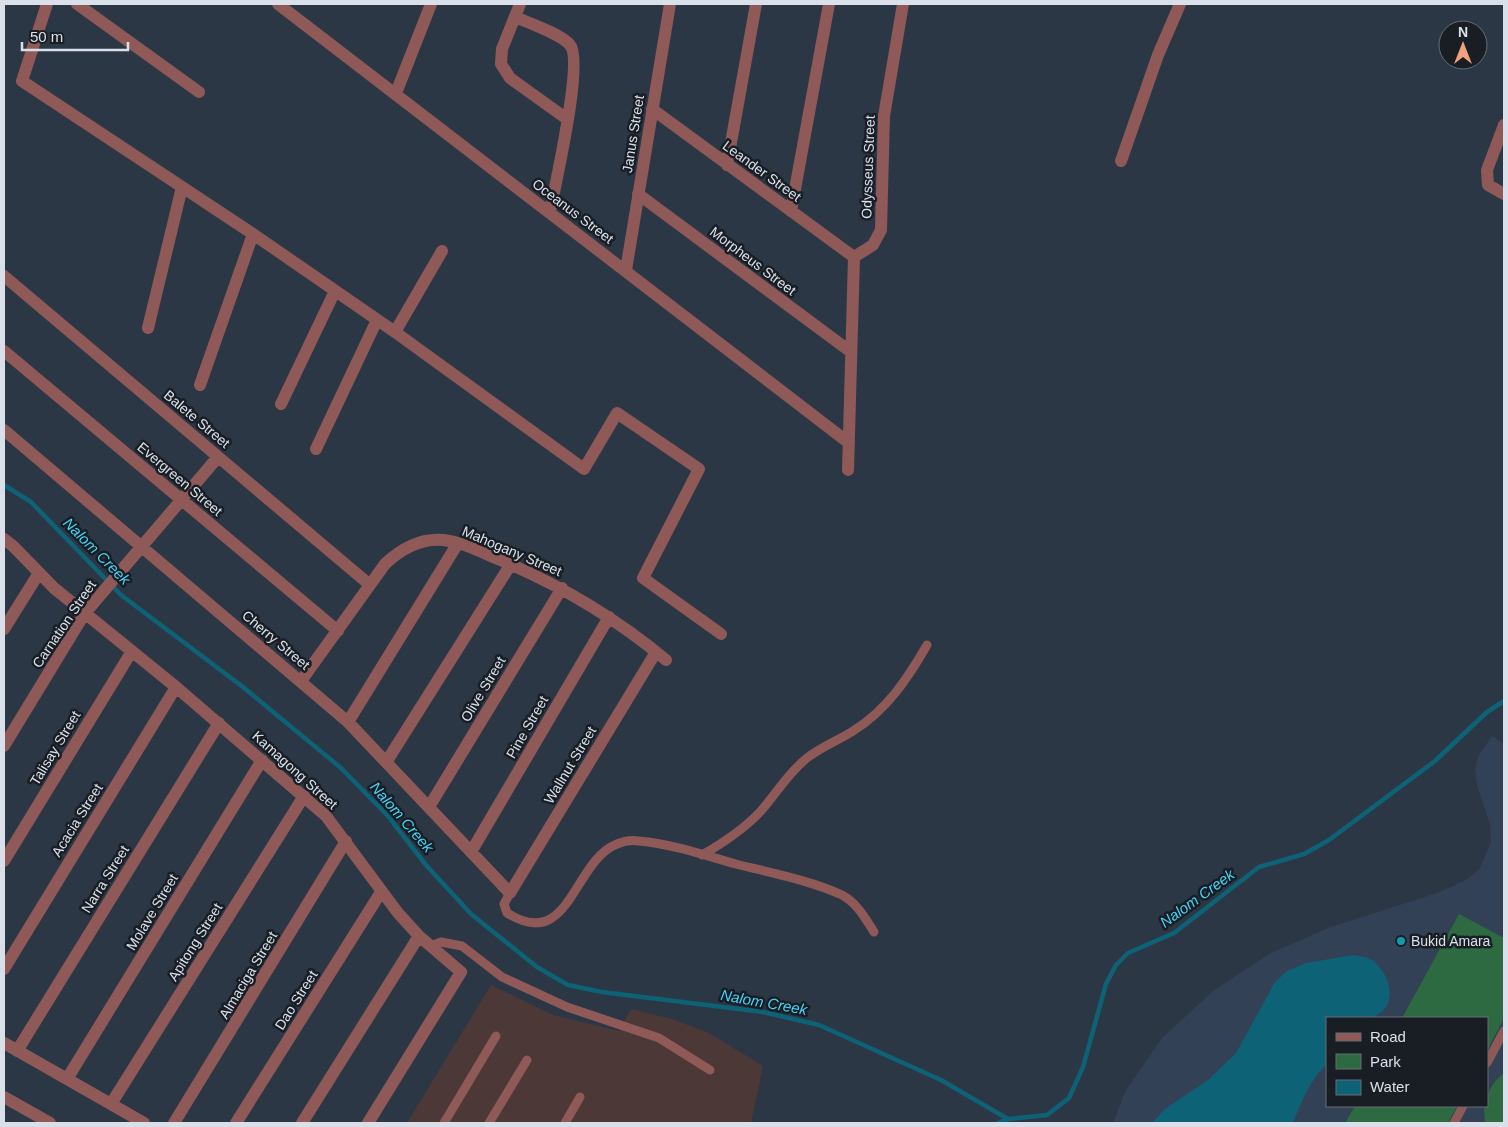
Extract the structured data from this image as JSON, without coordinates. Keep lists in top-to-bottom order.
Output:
{
  "streets": {
    "street": [
      "Janus Street",
      "Odysseus Street",
      "Leander Street",
      "Oceanus Street",
      "Morpheus Street",
      "Balete Street",
      "Evergreen Street",
      "Mahogany Street",
      "Carnation Street",
      "Cherry Street",
      "Olive Street",
      "Pine Street",
      "Talisay Street",
      "Wallnut Street",
      "Kamagong Street",
      "Acacia Street",
      "Narra Street",
      "Molave Street",
      "Apitong Street",
      "Almaciga Street",
      "Dao Street"
    ]
  },
  "crossings": [
    ["Janus Street", "Leander Street"],
    ["Janus Street", "Oceanus Street"],
    ["Janus Street", "Morpheus Street"],
    ["Odysseus Street", "Leander Street"],
    ["Balete Street", "Mahogany Street"],
    ["Balete Street", "Carnation Street"],
    ["Evergreen Street", "Mahogany Street"],
    ["Evergreen Street", "Carnation Street"],
    ["Mahogany Street", "Cherry Street"],
    ["Mahogany Street", "Olive Street"],
    ["Mahogany Street", "Pine Street"],
    ["Mahogany Street", "Wallnut Street"],
    ["Carnation Street", "Cherry Street"],
    ["Carnation Street", "Kamagong Street"],
    ["Cherry Street", "Olive Street"],
    ["Cherry Street", "Pine Street"],
    ["Cherry Street", "Wallnut Street"],
    ["Talisay Street", "Kamagong Street"],
    ["Kamagong Street", "Acacia Street"],
    ["Kamagong Street", "Narra Street"],
    ["Kamagong Street", "Molave Street"],
    ["Kamagong Street", "Apitong Street"],
    ["Kamagong Street", "Almaciga Street"],
    ["Kamagong Street", "Dao Street"]
  ],
  "water": ["Nalom Creek"],
  "places": ["Bukid Amara"],
  "legend": ["Road", "Park", "Water"],
  "scale_bar": "50 m",
  "north": "top"
}
